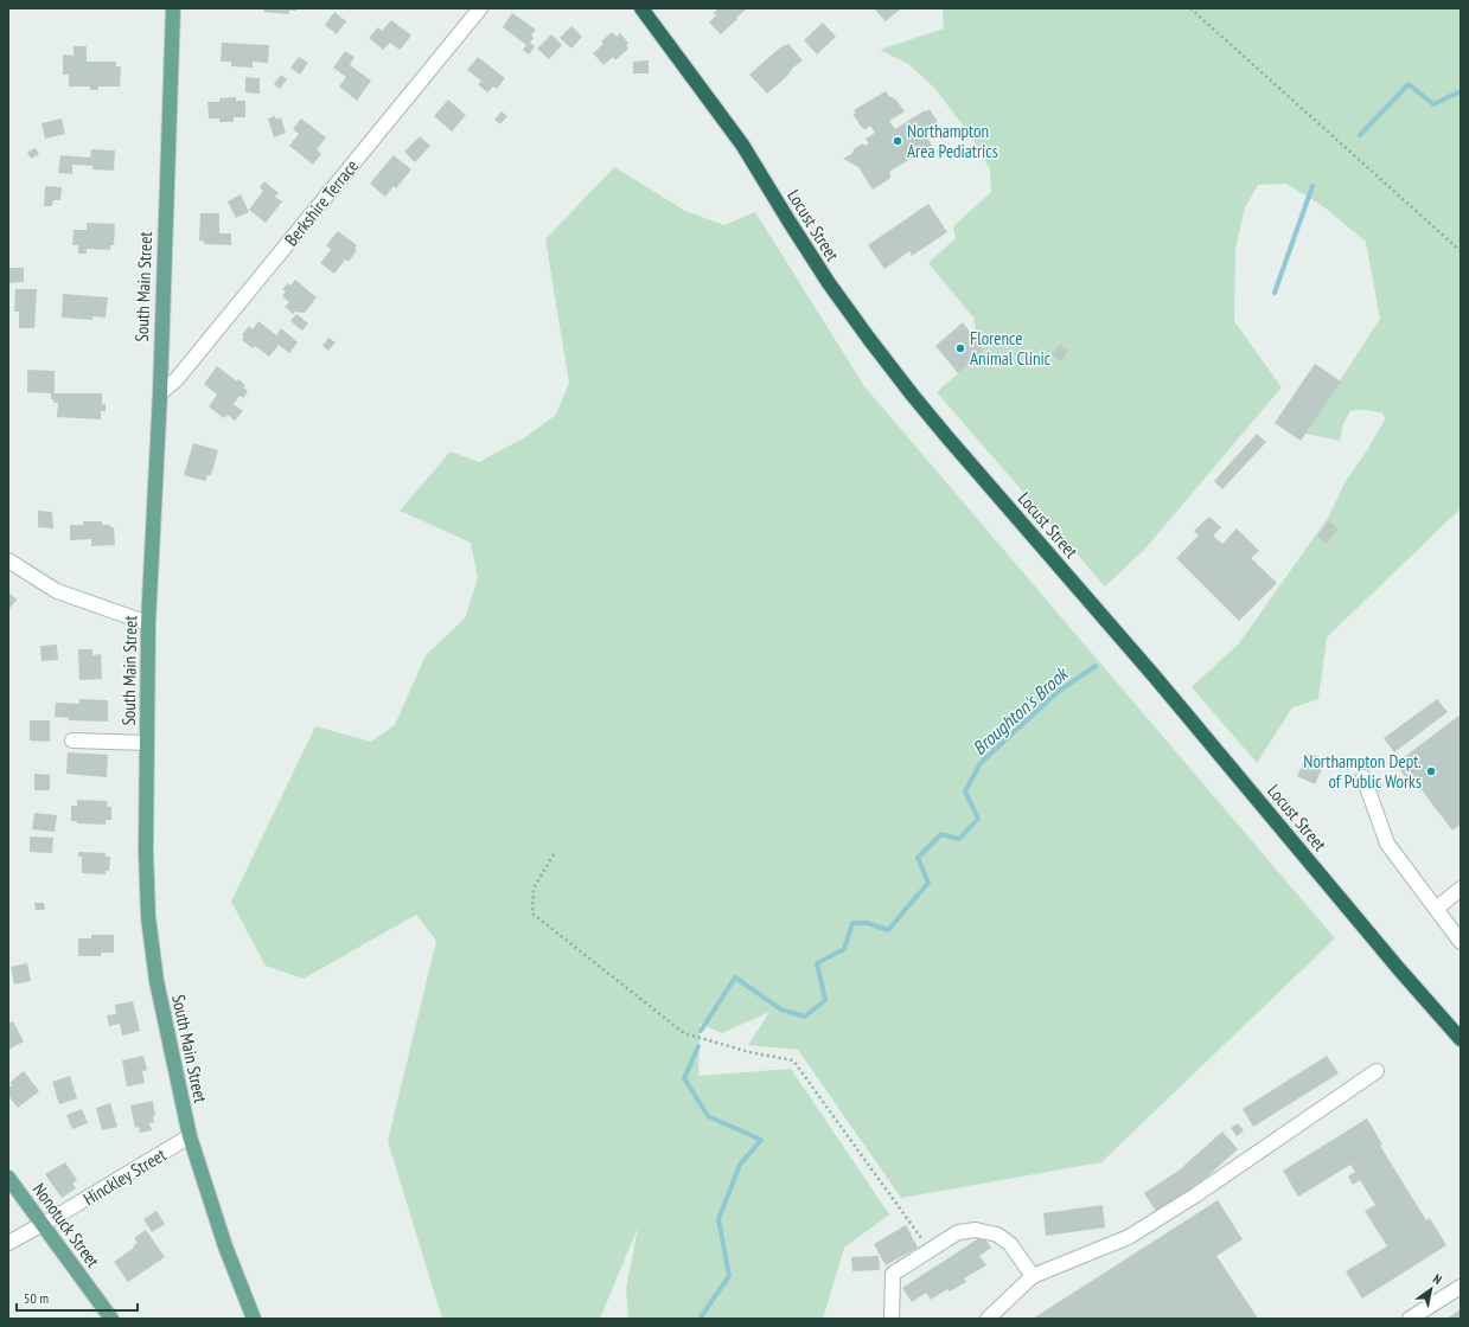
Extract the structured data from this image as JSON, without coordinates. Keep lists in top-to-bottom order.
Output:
{
  "streets": {
    "highway": ["Locust Street"],
    "main road": ["South Main Street", "Nonotuck Street"],
    "street": ["Berkshire Terrace", "Hinckley Street"]
  },
  "crossings": [
    ["Berkshire Terrace", "South Main Street"],
    ["South Main Street", "Hinckley Street"],
    ["Hinckley Street", "Nonotuck Street"]
  ],
  "water": ["Broughton's Brook"],
  "places": ["Northampton Area Pediatrics", "Florence Animal Clinic", "Northampton Dept. of Public Works"],
  "scale_bar": "50 m",
  "north": "top right"
}
